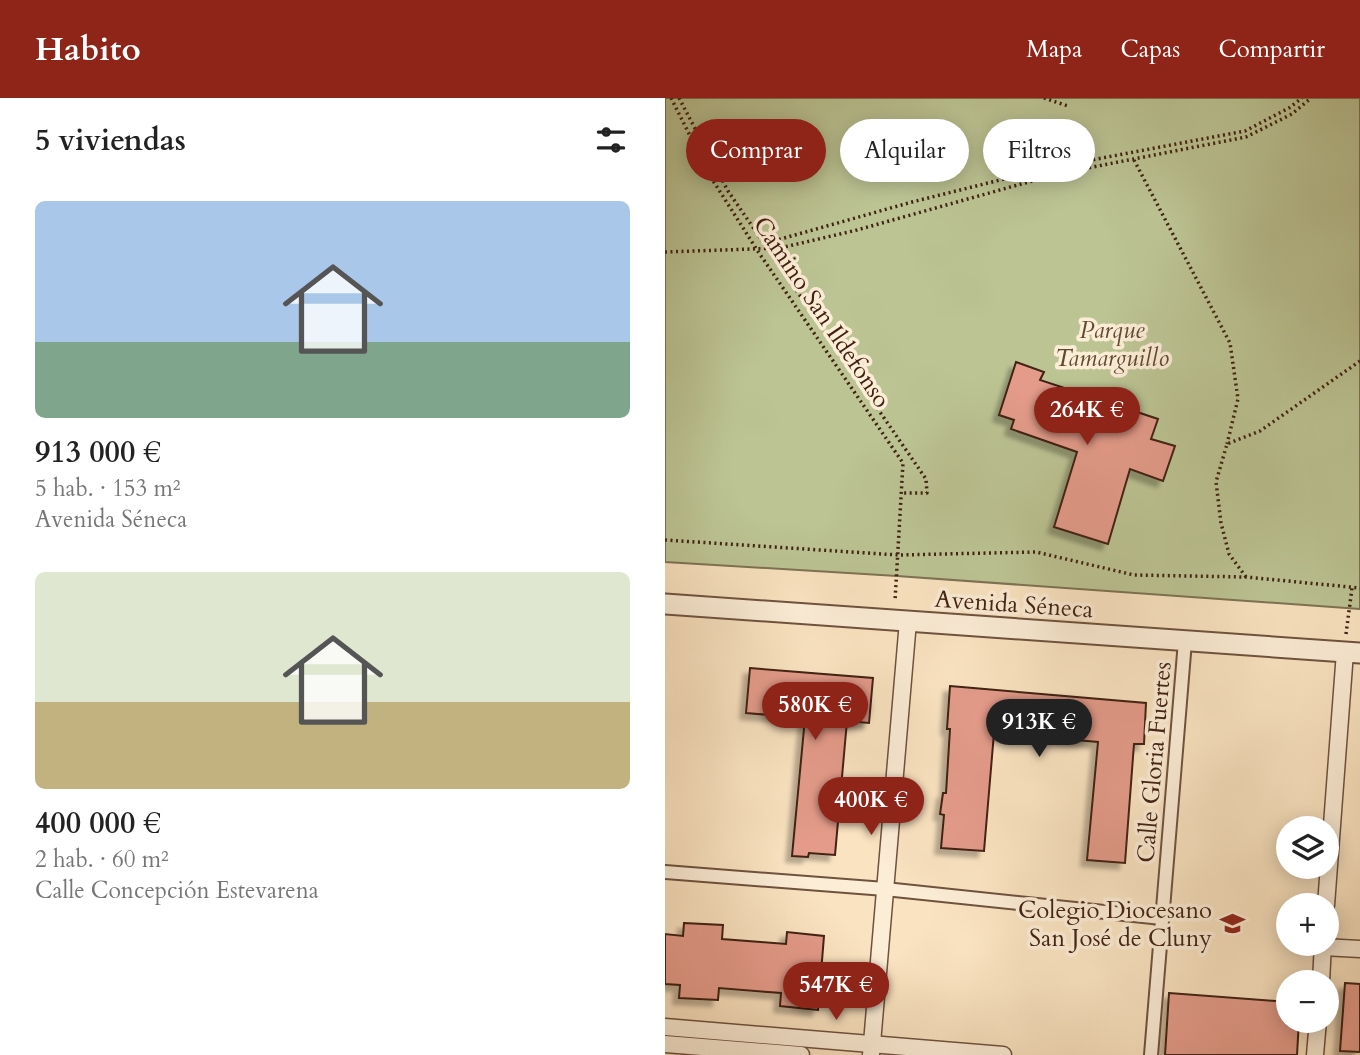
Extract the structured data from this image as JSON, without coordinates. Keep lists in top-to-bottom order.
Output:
{
  "streets": {
    "street": ["Avenida Séneca", "Calle Gloria Fuertes"],
    "path": ["Camino San Ildefonso"]
  },
  "crossings": [
    ["Camino San Ildefonso", "Avenida Séneca"],
    ["Avenida Séneca", "Calle Gloria Fuertes"]
  ],
  "parks": ["Parque Tamarguillo"],
  "places": {
    "school or university": ["Colegio Diocesano San José de Cluny"]
  },
  "page": {
    "header": "Habito",
    "nav": ["Mapa", "Capas", "Compartir"],
    "heading": "5 viviendas",
    "chip": ["Comprar", "Alquilar", "Filtros"],
    "list": [
      {
        "name": "913 000 €",
        "note": "5 hab. · 153 m² · Avenida Séneca"
      },
      {
        "name": "400 000 €",
        "note": "2 hab. · 60 m² · Calle Concepción Estevarena"
      }
    ],
    "price": [
      "264K €",
      "580K €",
      "913K €",
      "400K €",
      "547K €"
    ],
    "map_buttons": ["+", "−"]
  }
}
